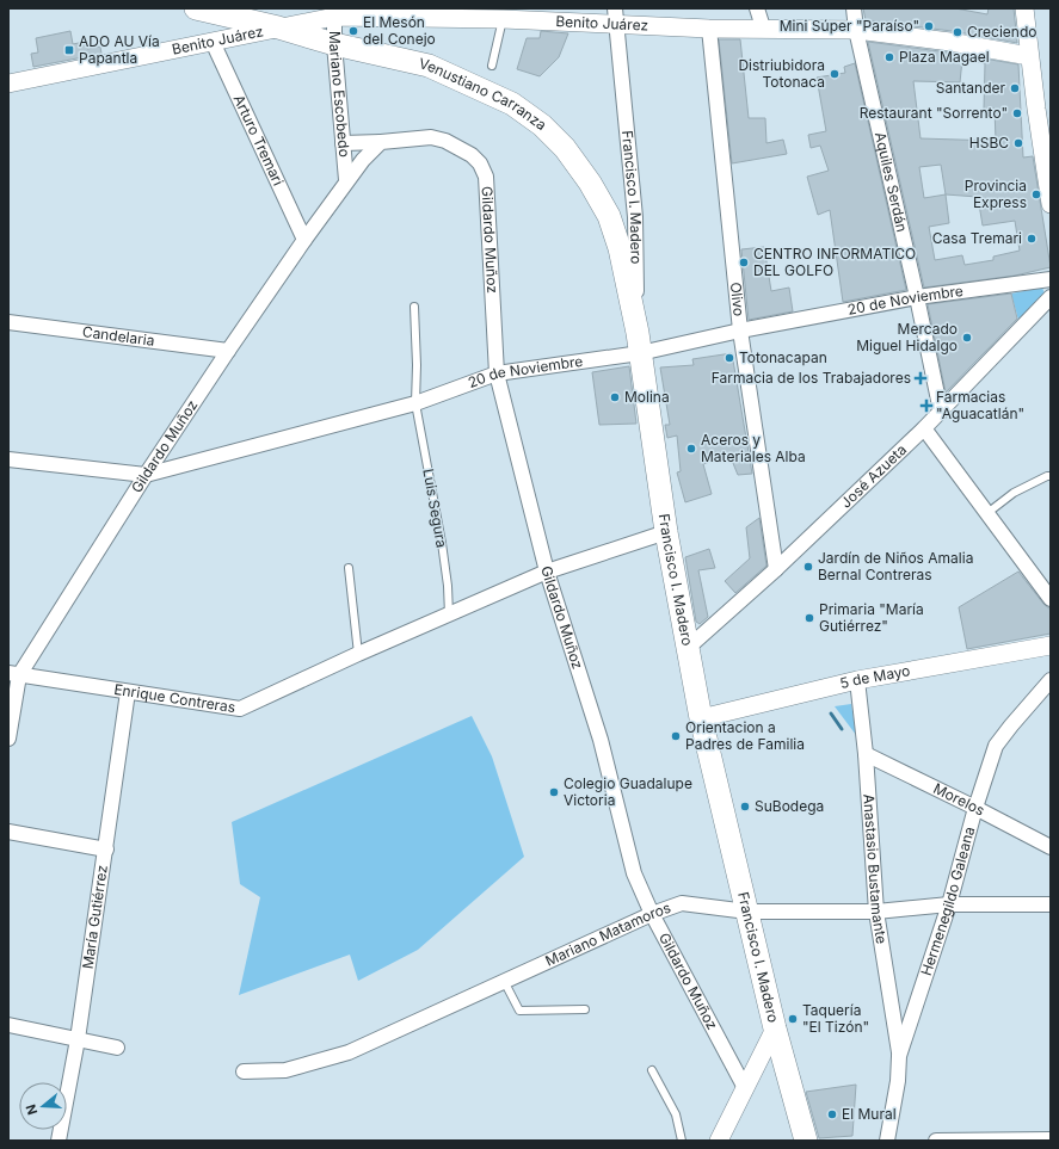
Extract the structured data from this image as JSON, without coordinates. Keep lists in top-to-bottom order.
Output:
{
  "streets": {
    "main road": ["Venustiano Carranza", "Francisco I. Madero"],
    "street": [
      "Benito Juárez",
      "Mariano Escobedo",
      "Arturo Tremari",
      "Aquiles Serdán",
      "Gildardo Muñoz",
      "Olivo",
      "20 de Noviembre",
      "Candelaria",
      "José Azueta",
      "5 de Mayo",
      "Enrique Contreras",
      "Morelos",
      "Anastasio Bustamante",
      "Hermenegildo Galeana",
      "María Gutiérrez",
      "Mariano Matamoros"
    ],
    "lane": ["Luis Segura"]
  },
  "crossings": [
    ["Benito Juárez", "Mariano Escobedo"],
    ["Benito Juárez", "Venustiano Carranza"],
    ["Benito Juárez", "Arturo Tremari"],
    ["Benito Juárez", "Aquiles Serdán"],
    ["Benito Juárez", "Francisco I. Madero"],
    ["Benito Juárez", "Olivo"],
    ["Mariano Escobedo", "Venustiano Carranza"],
    ["Mariano Escobedo", "Gildardo Muñoz"],
    ["Venustiano Carranza", "Francisco I. Madero"],
    ["Venustiano Carranza", "20 de Noviembre"],
    ["Arturo Tremari", "Gildardo Muñoz"],
    ["Aquiles Serdán", "20 de Noviembre"],
    ["Aquiles Serdán", "José Azueta"],
    ["Francisco I. Madero", "20 de Noviembre"],
    ["Francisco I. Madero", "José Azueta"],
    ["Francisco I. Madero", "5 de Mayo"],
    ["Francisco I. Madero", "Enrique Contreras"],
    ["Francisco I. Madero", "Mariano Matamoros"],
    ["Gildardo Muñoz", "20 de Noviembre"],
    ["Gildardo Muñoz", "Candelaria"],
    ["Gildardo Muñoz", "Enrique Contreras"],
    ["Gildardo Muñoz", "Mariano Matamoros"],
    ["Olivo", "20 de Noviembre"],
    ["Olivo", "José Azueta"],
    ["20 de Noviembre", "Luis Segura"],
    ["Luis Segura", "Enrique Contreras"],
    ["5 de Mayo", "Anastasio Bustamante"],
    ["Enrique Contreras", "María Gutiérrez"],
    ["Morelos", "Anastasio Bustamante"],
    ["Morelos", "Hermenegildo Galeana"],
    ["Anastasio Bustamante", "Hermenegildo Galeana"],
    ["Anastasio Bustamante", "Mariano Matamoros"],
    ["Hermenegildo Galeana", "Mariano Matamoros"]
  ],
  "places": {
    "other": [
      "Mini Súper \"Paraíso\"",
      "El Mesón del Conejo",
      "Creciendo",
      "Plaza Magael",
      "Distriubidora Totonaca",
      "Santander",
      "Restaurant \"Sorrento\"",
      "HSBC",
      "Provincia Express",
      "Casa Tremari",
      "CENTRO INFORMATICO DEL GOLFO",
      "Mercado Miguel Hidalgo",
      "Totonacapan",
      "Molina",
      "Aceros y Materiales Alba",
      "Jardín de Niños Amalia Bernal Contreras",
      "Primaria \"María Gutiérrez\"",
      "Orientacion a Padres de Familia",
      "Colegio Guadalupe Victoria",
      "SuBodega",
      "Taquería \"El Tizón\"",
      "El Mural"
    ],
    "transit": ["ADO AU Vía Papantla"],
    "health": ["Farmacia de los Trabajadores", "Farmacias \"Aguacatlán\""]
  },
  "north": "left"
}
